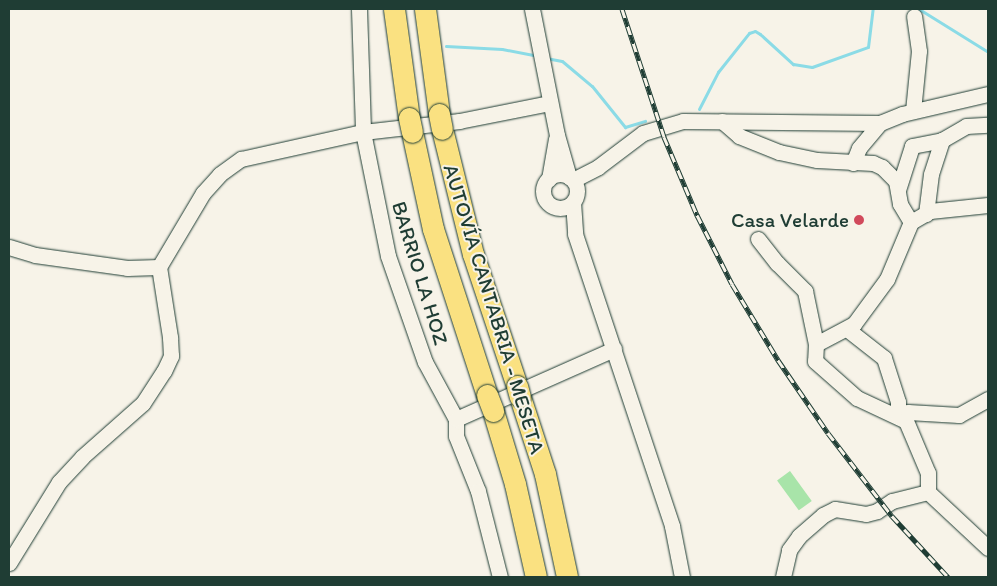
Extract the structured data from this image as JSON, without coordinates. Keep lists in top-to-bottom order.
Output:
{
  "streets": {
    "highway": ["AUTOVÍA CANTABRIA - MESETA"],
    "street": ["BARRIO LA HOZ"]
  },
  "places": ["Casa Velarde"]
}
